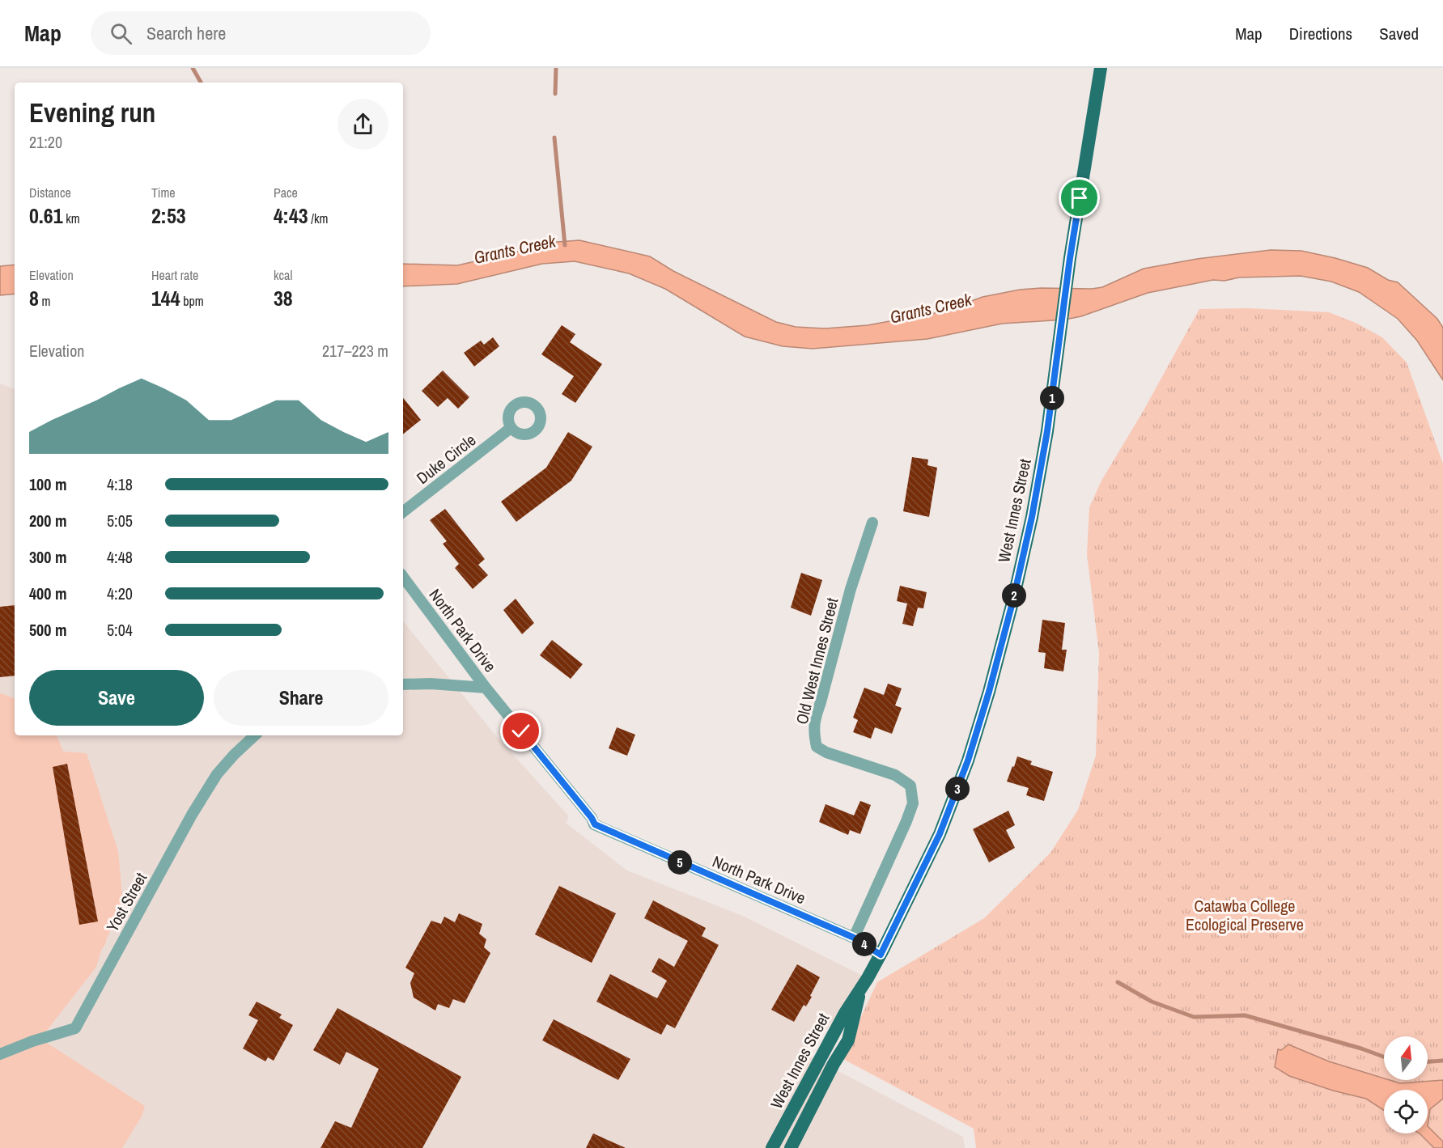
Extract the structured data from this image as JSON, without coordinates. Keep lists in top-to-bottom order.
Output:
{
  "streets": {
    "main road": ["West Innes Street"],
    "street": [
      "Duke Circle",
      "North Park Drive",
      "Old West Innes Street",
      "Yost Street"
    ]
  },
  "crossings": [
    ["West Innes Street", "North Park Drive"],
    ["North Park Drive", "Old West Innes Street"]
  ],
  "water": ["Grants Creek"],
  "parks": ["Catawba College Ecological Preserve"],
  "north": "top",
  "page": {
    "header": "Map",
    "search": "Search here",
    "nav": ["Map", "Directions", "Saved"],
    "heading": ["Evening run", "21:20"],
    "stats": [
      ["Distance", "0.61 km"],
      ["Time", "2:53"],
      ["Pace", "4:43 /km"],
      ["Elevation", "8 m"],
      ["Heart rate", "144 bpm"],
      ["kcal", "38"]
    ],
    "chart": ["Elevation", "217–223 m"],
    "pins": [
      "1",
      "2",
      "3",
      "5",
      "4"
    ],
    "list": [
      {
        "name": "100 m",
        "note": "4:18"
      },
      {
        "name": "200 m",
        "note": "5:05"
      },
      {
        "name": "300 m",
        "note": "4:48"
      },
      {
        "name": "400 m",
        "note": "4:20"
      },
      {
        "name": "500 m",
        "note": "5:04"
      }
    ],
    "buttons": ["Save", "Share"]
  }
}
